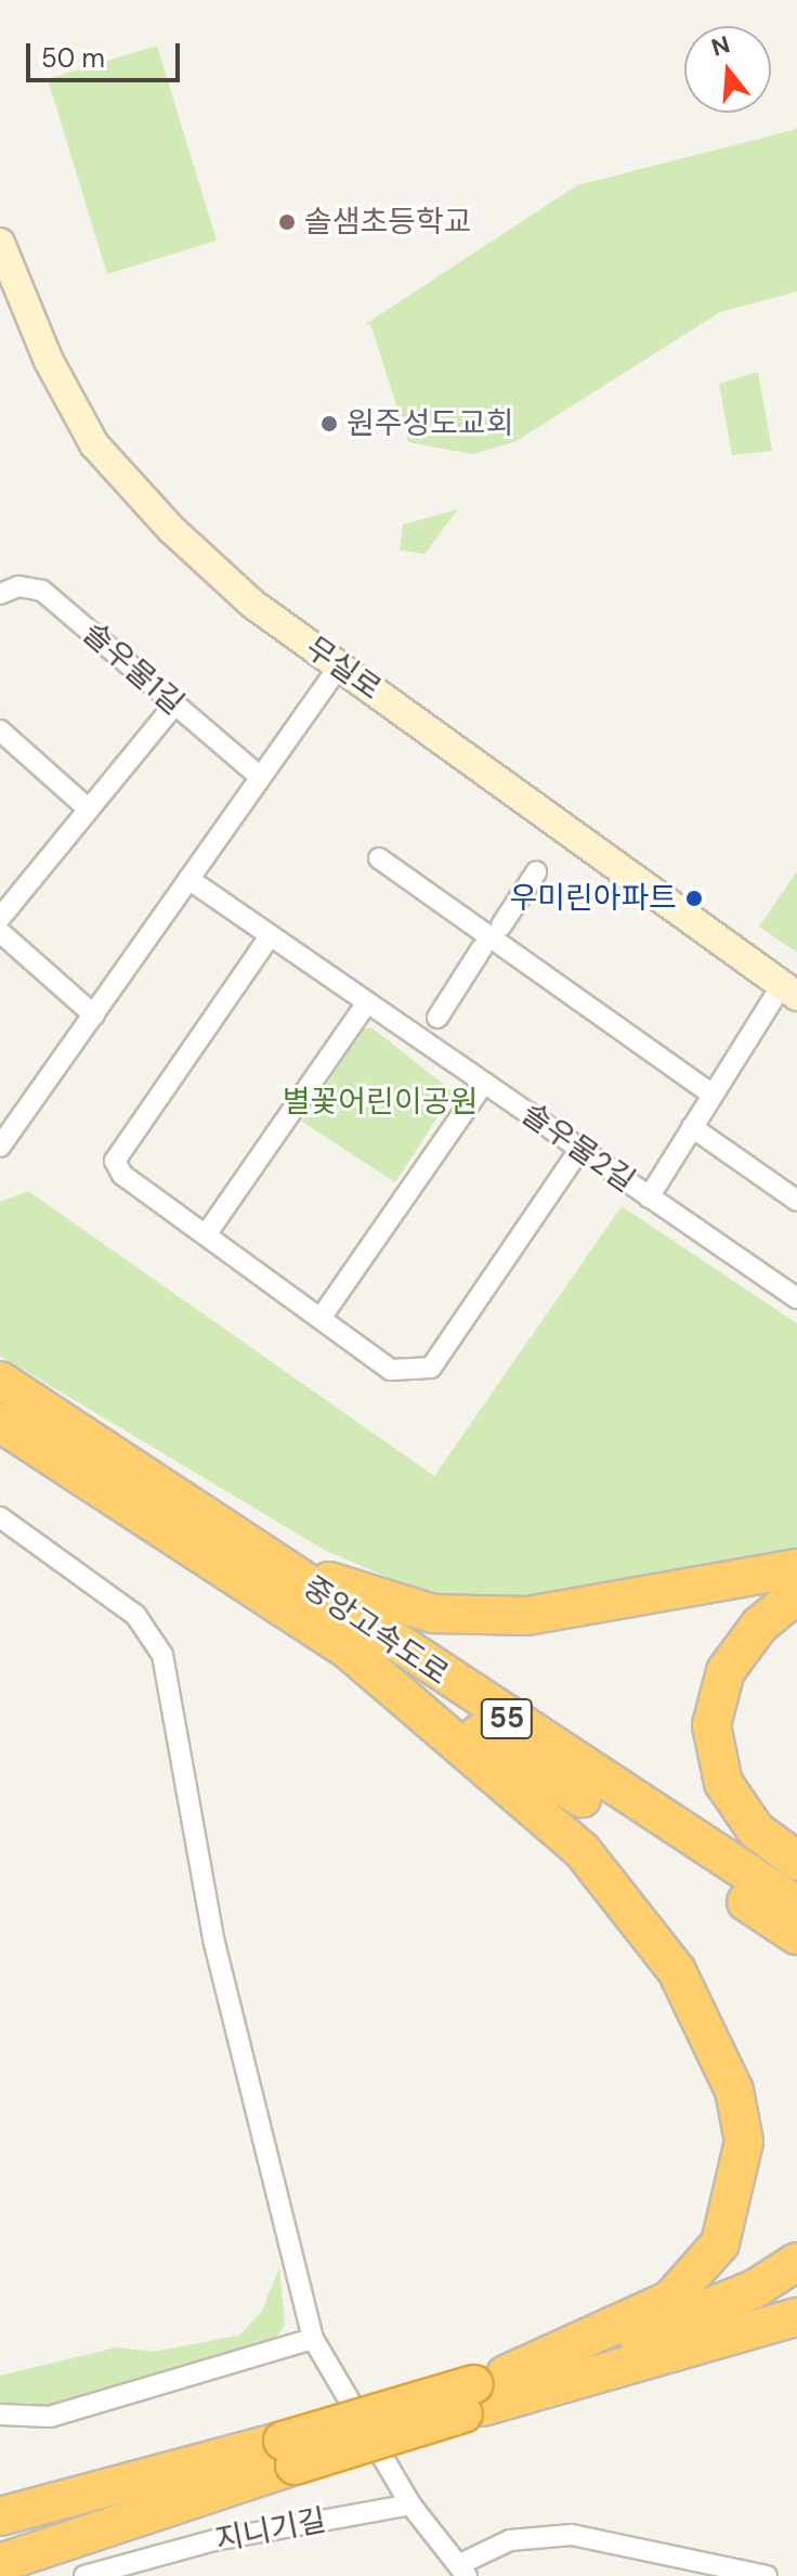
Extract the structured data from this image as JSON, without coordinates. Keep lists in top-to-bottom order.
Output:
{
  "streets": {
    "highway": ["중앙고속도로", "55"],
    "street": [
      "솔우물1길",
      "무실로",
      "솔우물2길",
      "지니기길"
    ]
  },
  "parks": ["별꽃어린이공원"],
  "places": ["솔샘초등학교", "원주성도교회", "우미린아파트"],
  "scale_bar": "50 m",
  "north": "top"
}
